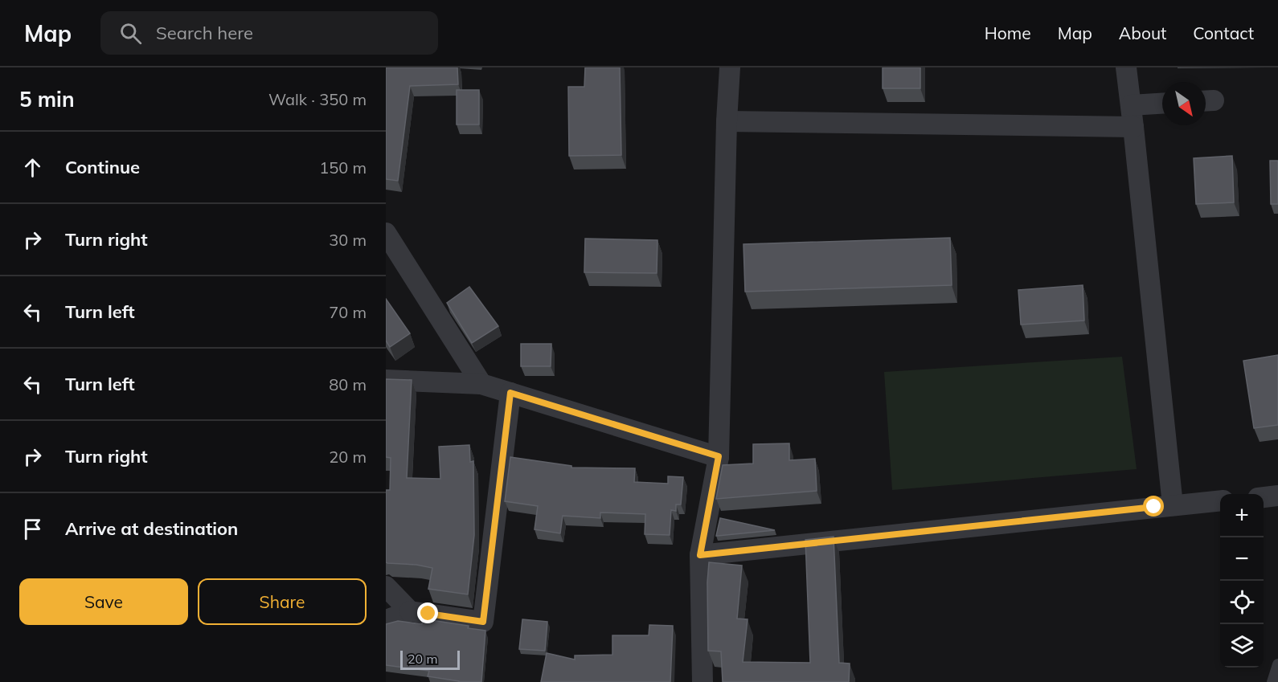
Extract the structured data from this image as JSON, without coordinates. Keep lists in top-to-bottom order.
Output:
{
  "scale_bar": "20 m",
  "north": "bottom right",
  "page": {
    "header": "Map",
    "search": "Search here",
    "nav": [
      "Home",
      "Map",
      "About",
      "Contact"
    ],
    "heading": ["5 min", "Walk · 350 m"],
    "list": [
      ["Continue", "150 m"],
      ["Turn right", "30 m"],
      ["Turn left", "70 m"],
      ["Turn left", "80 m"],
      ["Turn right", "20 m"],
      "Arrive at destination"
    ],
    "map_buttons": ["+", "−"],
    "buttons": ["Save", "Share"],
    "scale": "20 m"
  }
}
